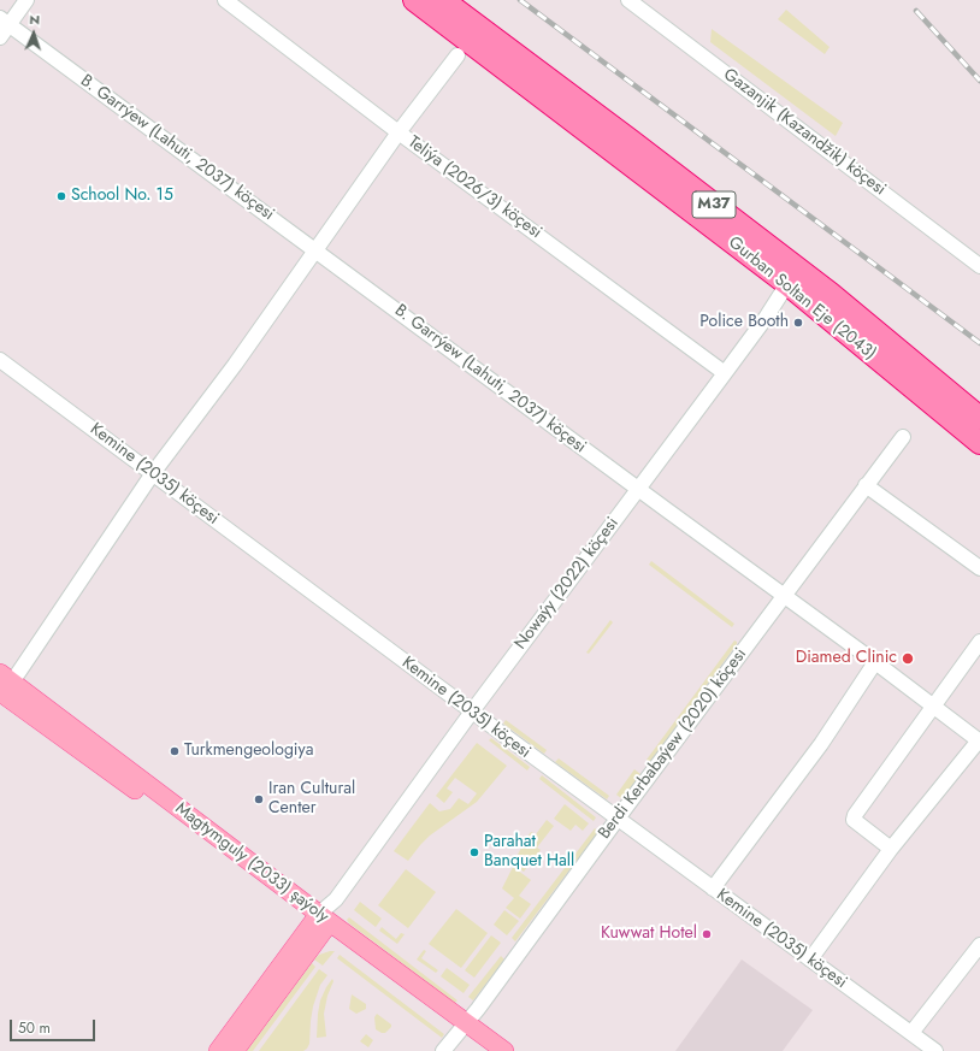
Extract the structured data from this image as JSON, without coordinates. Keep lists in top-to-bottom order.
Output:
{
  "streets": {
    "highway": ["M37", "Gurban Soltan Eje (2043)"],
    "main road": ["Nowaýy (2022) köçesi", "Magtymguly (2033) şaýoly"],
    "street": [
      "Gazanjik (Kazandžik) köçesi",
      "B. Garrýew (Lahuti, 2037) köçesi",
      "Teliýa (2026/3) köçesi",
      "Kemine (2035) köçesi",
      "Berdi Kerbabaýew (2020) köçesi"
    ]
  },
  "crossings": [
    ["B. Garrýew (Lahuti, 2037) köçesi", "Nowaýy (2022) köçesi"],
    ["B. Garrýew (Lahuti, 2037) köçesi", "Berdi Kerbabaýew (2020) köçesi"],
    ["Teliýa (2026/3) köçesi", "Nowaýy (2022) köçesi"],
    ["Gurban Soltan Eje (2043)", "Nowaýy (2022) köçesi"],
    ["Kemine (2035) köçesi", "Nowaýy (2022) köçesi"],
    ["Kemine (2035) köçesi", "Berdi Kerbabaýew (2020) köçesi"],
    ["Nowaýy (2022) köçesi", "Magtymguly (2033) şaýoly"],
    ["Berdi Kerbabaýew (2020) köçesi", "Magtymguly (2033) şaýoly"]
  ],
  "places": [
    "School No. 15",
    "Police Booth",
    "Diamed Clinic",
    "Turkmengeologiya",
    "Iran Cultural Center",
    "Parahat Banquet Hall",
    "Kuwwat Hotel"
  ],
  "scale_bar": "50 m",
  "north": "top"
}
